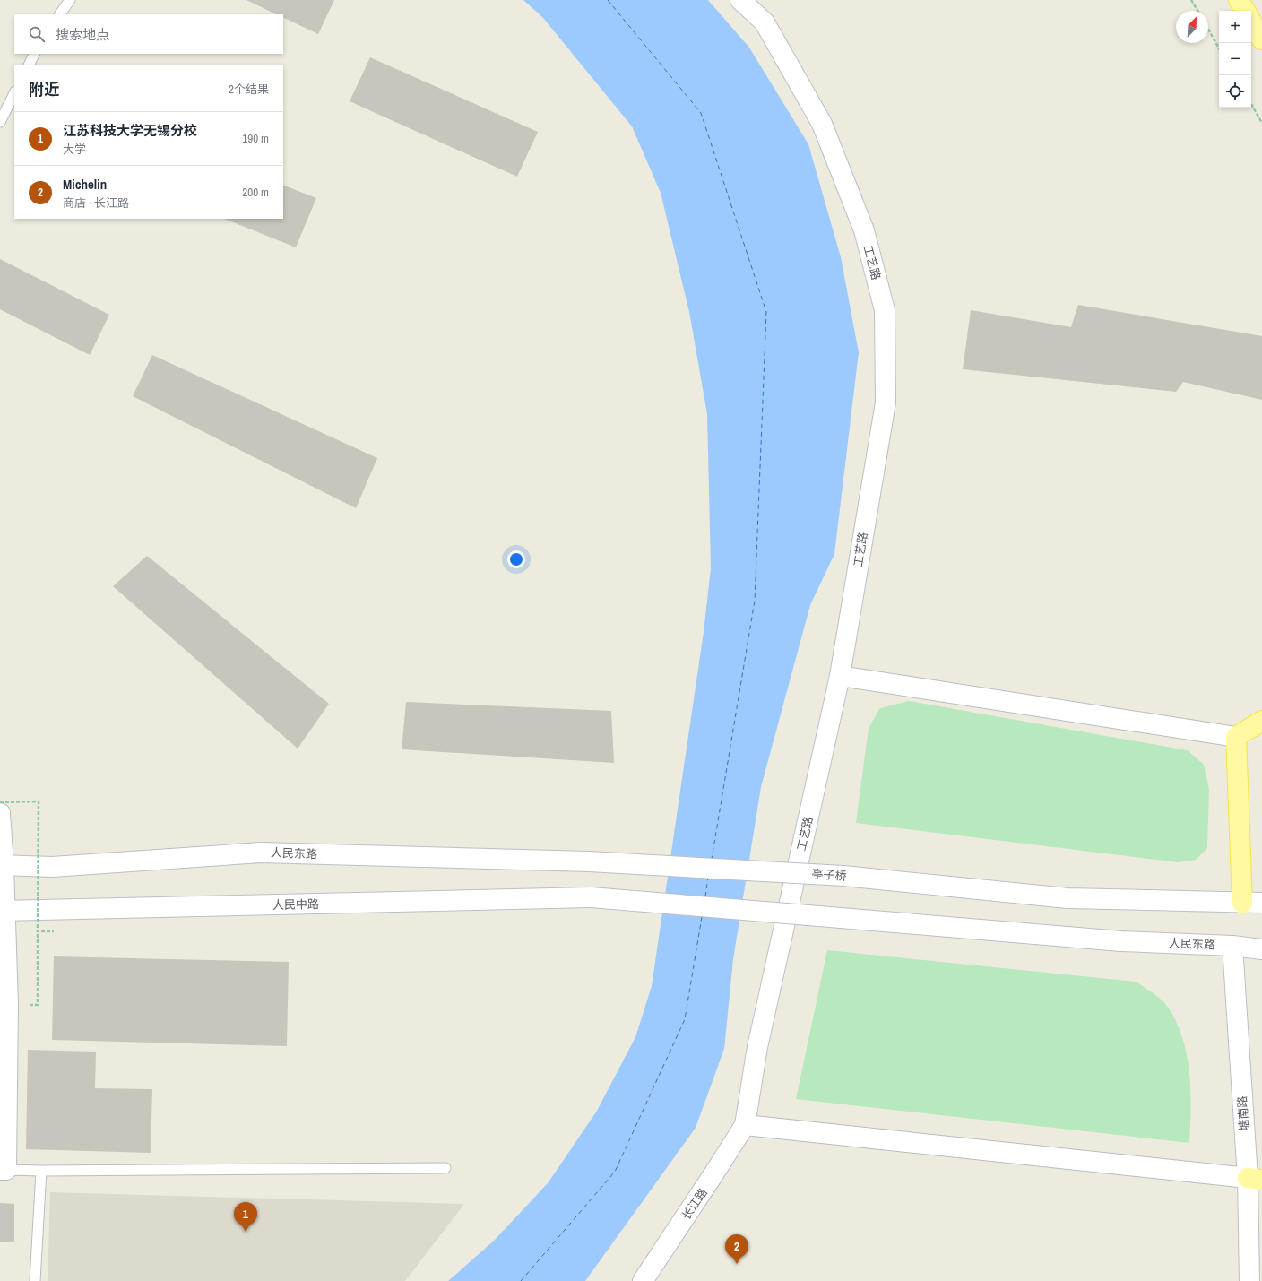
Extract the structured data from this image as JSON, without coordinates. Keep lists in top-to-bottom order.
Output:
{
  "streets": {
    "main road": [
      "工艺路",
      "人民东路",
      "亭子桥",
      "人民中路",
      "塘南路",
      "长江路"
    ]
  },
  "crossings": [
    ["工艺路", "长江路"],
    ["人民东路", "亭子桥"],
    ["人民东路", "人民中路"],
    ["人民东路", "塘南路"]
  ],
  "north": "top right",
  "page": {
    "map_buttons": ["+", "−"],
    "search": "搜索地点",
    "heading": ["附近", "2个结果"],
    "list": [
      {
        "mark": "1",
        "name": "江苏科技大学无锡分校",
        "note": "大学",
        "value": "190 m"
      },
      {
        "mark": "2",
        "name": "Michelin",
        "note": "商店 · 长江路",
        "value": "200 m"
      }
    ],
    "pins": ["1", "2"]
  }
}
